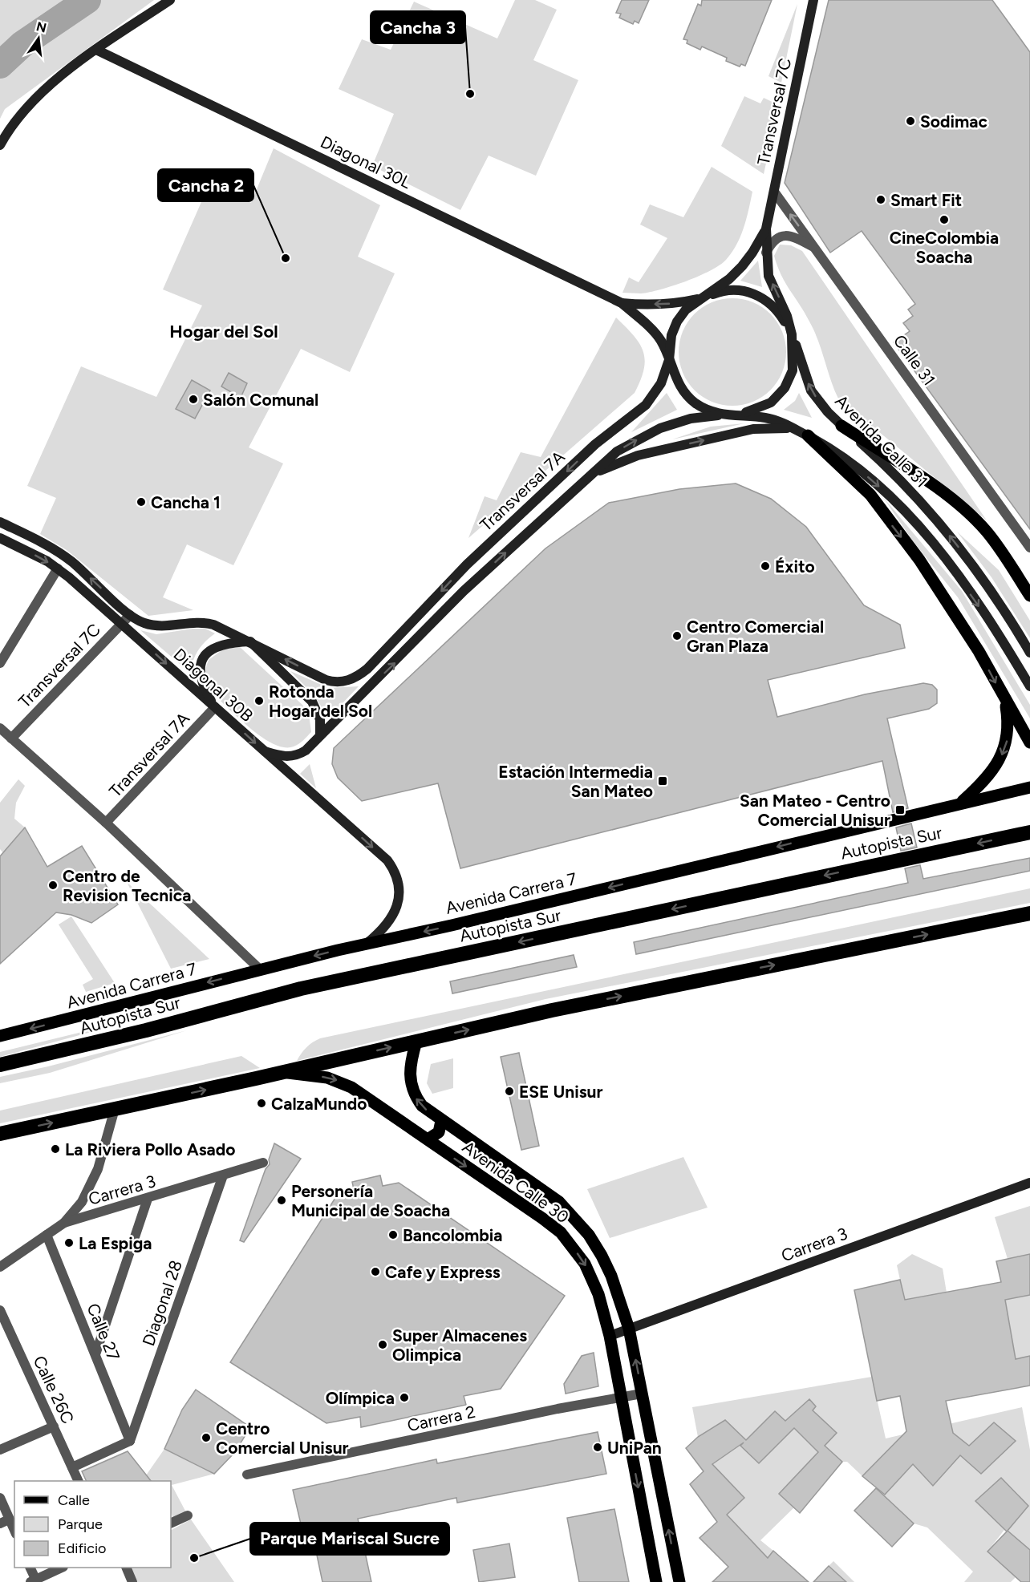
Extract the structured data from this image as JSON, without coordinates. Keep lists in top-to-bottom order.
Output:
{
  "streets": {
    "highway": ["Autopista Sur"],
    "main road": [
      "Transversal 7C",
      "Diagonal 30L",
      "Avenida Calle 31",
      "Transversal 7A",
      "Diagonal 30B",
      "Avenida Carrera 7",
      "Avenida Calle 30",
      "Carrera 3"
    ],
    "street": [
      "Calle 31",
      "Diagonal 28",
      "Calle 27",
      "Calle 26C",
      "Carrera 2"
    ]
  },
  "crossings": [
    ["Transversal 7C", "Calle 31"],
    ["Transversal 7C", "Avenida Calle 31"],
    ["Transversal 7C", "Transversal 7A"],
    ["Transversal 7C", "Diagonal 30B"],
    ["Diagonal 30L", "Avenida Calle 31"],
    ["Avenida Calle 31", "Transversal 7A"],
    ["Transversal 7A", "Diagonal 30B"],
    ["Diagonal 30B", "Avenida Carrera 7"],
    ["Avenida Calle 30", "Carrera 3"],
    ["Avenida Calle 30", "Carrera 2"],
    ["Carrera 3", "Diagonal 28"],
    ["Carrera 3", "Calle 27"],
    ["Diagonal 28", "Calle 27"]
  ],
  "one_way": ["Avenida Carrera 7"],
  "districts": ["Hogar del Sol"],
  "places": {
    "other": [
      "Cancha 3",
      "Sodimac",
      "Smart Fit",
      "CineColombia Soacha",
      "Cancha 2",
      "Salón Comunal",
      "Cancha 1",
      "Éxito",
      "Centro Comercial Gran Plaza",
      "Rotonda Hogar del Sol",
      "Centro de Revision Tecnica",
      "ESE Unisur",
      "CalzaMundo",
      "La Riviera Pollo Asado",
      "Personería Municipal de Soacha",
      "Bancolombia",
      "La Espiga",
      "Cafe y Express",
      "Super Almacenes Olimpica",
      "Olímpica",
      "Centro Comercial Unisur",
      "UniPan",
      "Parque Mariscal Sucre"
    ],
    "transit": ["Estación Intermedia San Mateo", "San Mateo - Centro Comercial Unisur"]
  },
  "legend": ["Calle", "Parque", "Edificio"],
  "north": "top"
}
